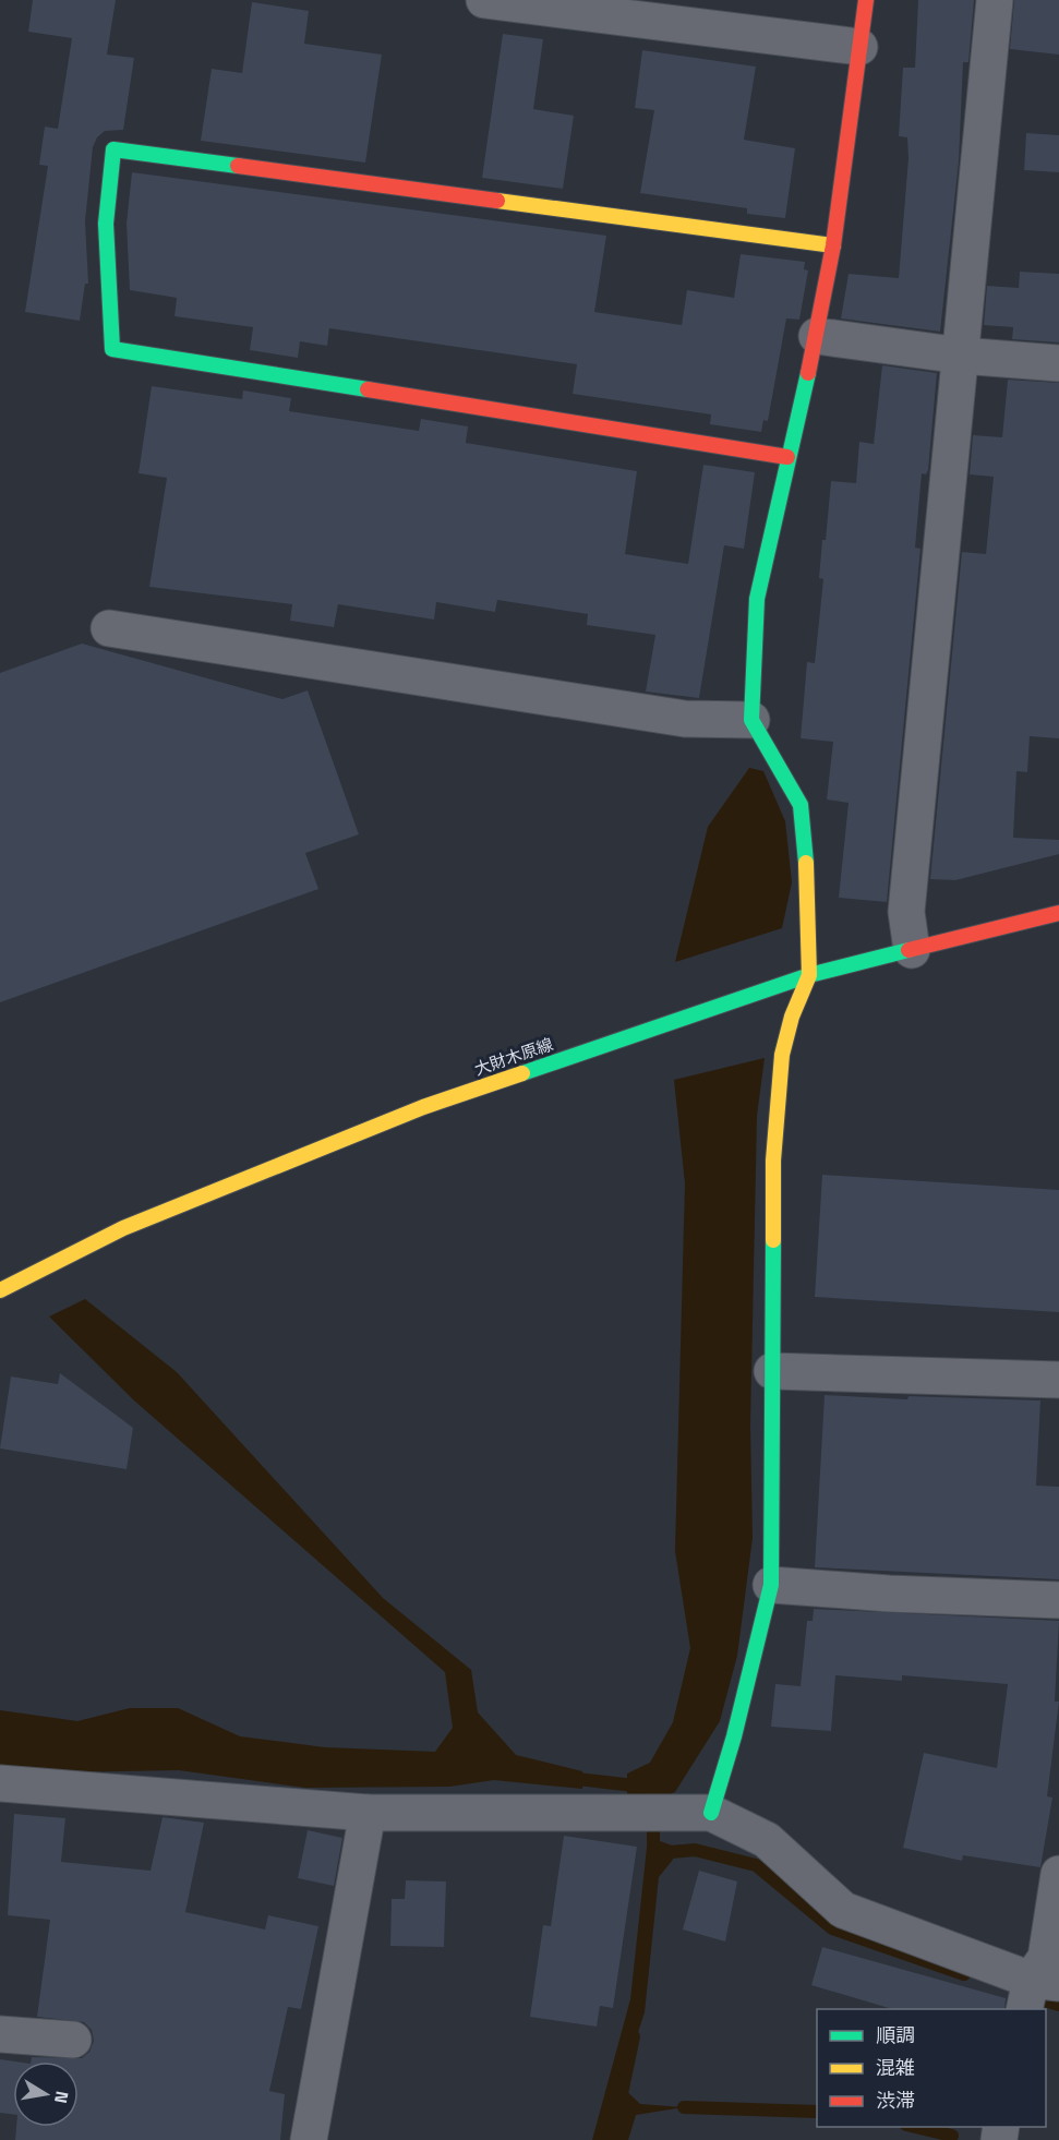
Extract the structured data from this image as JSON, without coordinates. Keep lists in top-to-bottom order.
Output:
{
  "streets": {
    "street": ["大財木原線"]
  },
  "legend": ["順調", "混雑", "渋滞"],
  "north": "right"
}
